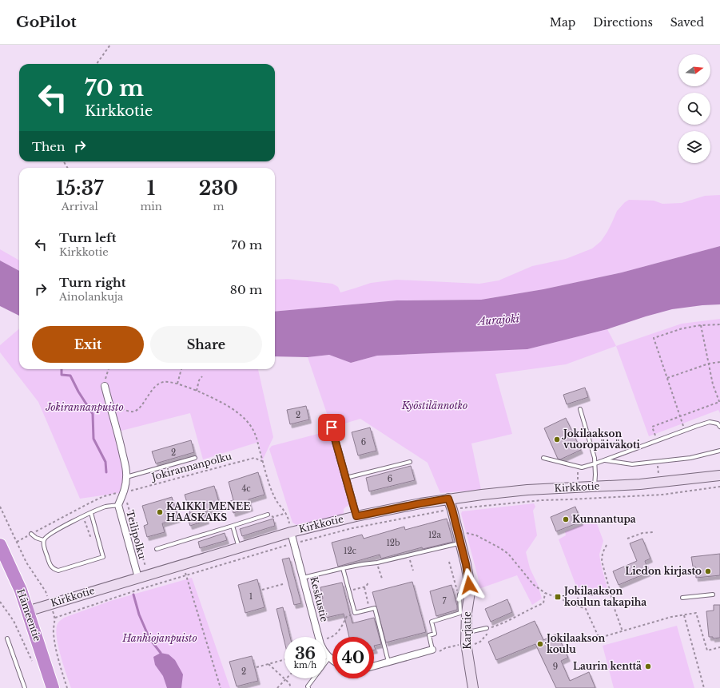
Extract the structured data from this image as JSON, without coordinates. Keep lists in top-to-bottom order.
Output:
{
  "streets": {
    "highway": ["Hämeentie"],
    "street": [
      "Kirkkotie",
      "Teilipolku",
      "Keskustie",
      "Karjatie"
    ],
    "path": ["Jokirannanpolku"]
  },
  "crossings": [
    ["Jokirannanpolku", "Teilipolku"],
    ["Kirkkotie", "Teilipolku"],
    ["Kirkkotie", "Keskustie"],
    ["Kirkkotie", "Hämeentie"],
    ["Kirkkotie", "Karjatie"]
  ],
  "water": ["Aurajoki"],
  "parks": ["Kyöstilännotko", "Jokirannanpuisto", "Hanhiojanpuisto"],
  "places": {
    "other": [
      "Jokilaakson vuoropäiväkoti",
      "KAIKKI MENEE HAASKAKS",
      "Kunnantupa",
      "Liedon kirjasto",
      "Jokilaakson koulu",
      "Laurin kenttä"
    ],
    "transit": ["Jokilaakson koulun takapiha"]
  },
  "house_numbers": [
    "2",
    "6",
    "2",
    "6",
    "4c",
    "12a",
    "12b",
    "12c",
    "1",
    "7",
    "9",
    "2"
  ],
  "north": "right",
  "page": {
    "header": "GoPilot",
    "nav": ["Map", "Directions", "Saved"],
    "turn": ["70 m", "Kirkkotie"],
    "then": "Then",
    "eta": [
      "15:37",
      "Arrival",
      "1",
      "min",
      "230",
      "m"
    ],
    "list": [
      {
        "name": "Turn left",
        "note": "Kirkkotie",
        "value": "70 m"
      },
      {
        "name": "Turn right",
        "note": "Ainolankuja",
        "value": "80 m"
      }
    ],
    "buttons": ["Exit", "Share"],
    "speed": "36 km/h",
    "limit": "40"
  }
}
